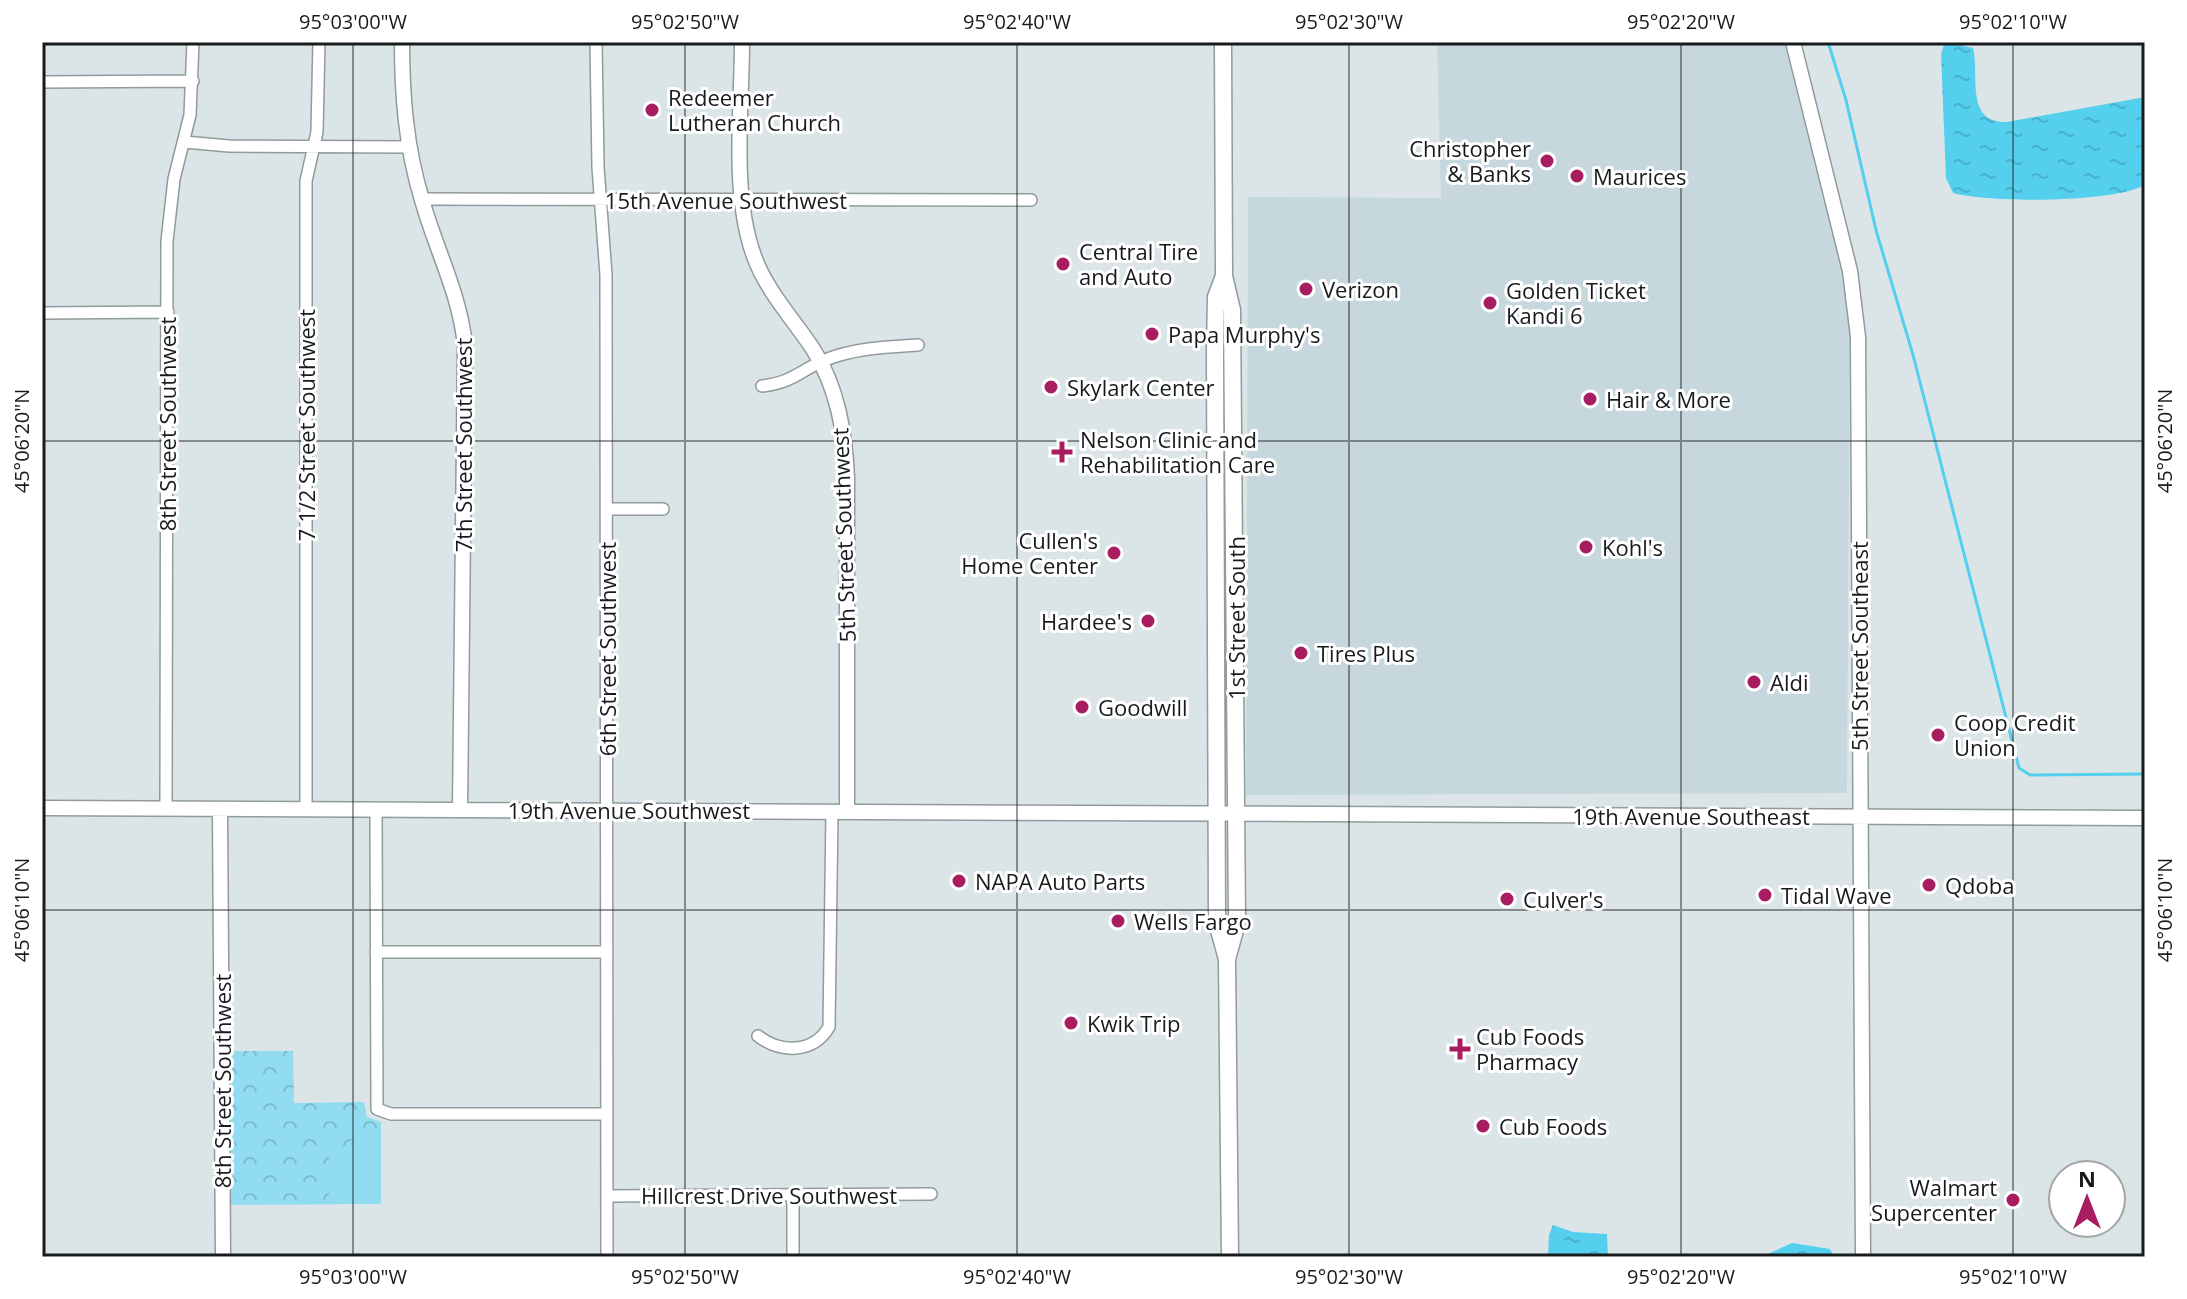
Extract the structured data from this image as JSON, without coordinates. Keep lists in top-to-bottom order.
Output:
{
  "streets": {
    "main road": ["1st Street South"],
    "street": [
      "15th Avenue Southwest",
      "8th Street Southwest",
      "7 1/2 Street Southwest",
      "7th Street Southwest",
      "5th Street Southwest",
      "5th Street Southeast",
      "6th Street Southwest",
      "19th Avenue Southwest",
      "19th Avenue Southeast",
      "Hillcrest Drive Southwest"
    ]
  },
  "crossings": [
    ["15th Avenue Southwest", "7th Street Southwest"],
    ["15th Avenue Southwest", "5th Street Southwest"],
    ["15th Avenue Southwest", "6th Street Southwest"],
    ["8th Street Southwest", "19th Avenue Southwest"],
    ["7 1/2 Street Southwest", "19th Avenue Southwest"],
    ["7th Street Southwest", "19th Avenue Southwest"],
    ["5th Street Southwest", "19th Avenue Southwest"],
    ["1st Street South", "19th Avenue Southwest"],
    ["1st Street South", "19th Avenue Southeast"],
    ["5th Street Southeast", "19th Avenue Southeast"],
    ["6th Street Southwest", "19th Avenue Southwest"],
    ["6th Street Southwest", "Hillcrest Drive Southwest"],
    ["19th Avenue Southwest", "19th Avenue Southeast"]
  ],
  "places": {
    "other": [
      "Redeemer Lutheran Church",
      "Christopher & Banks",
      "Maurices",
      "Central Tire and Auto",
      "Verizon",
      "Golden Ticket Kandi 6",
      "Papa Murphy's",
      "Skylark Center",
      "Hair & More",
      "Kohl's",
      "Cullen's Home Center",
      "Hardee's",
      "Tires Plus",
      "Aldi",
      "Goodwill",
      "Coop Credit Union",
      "NAPA Auto Parts",
      "Qdoba",
      "Tidal Wave",
      "Culver's",
      "Wells Fargo",
      "Kwik Trip",
      "Cub Foods",
      "Walmart Supercenter"
    ],
    "health": ["Nelson Clinic and Rehabilitation Care", "Cub Foods Pharmacy"]
  },
  "north": "top",
  "coordinates": [
    "95°03'00\"W",
    "95°02'50\"W",
    "95°02'40\"W",
    "95°02'30\"W",
    "95°02'20\"W",
    "95°02'10\"W",
    "45°06'20\"N",
    "45°06'10\"N"
  ]
}
